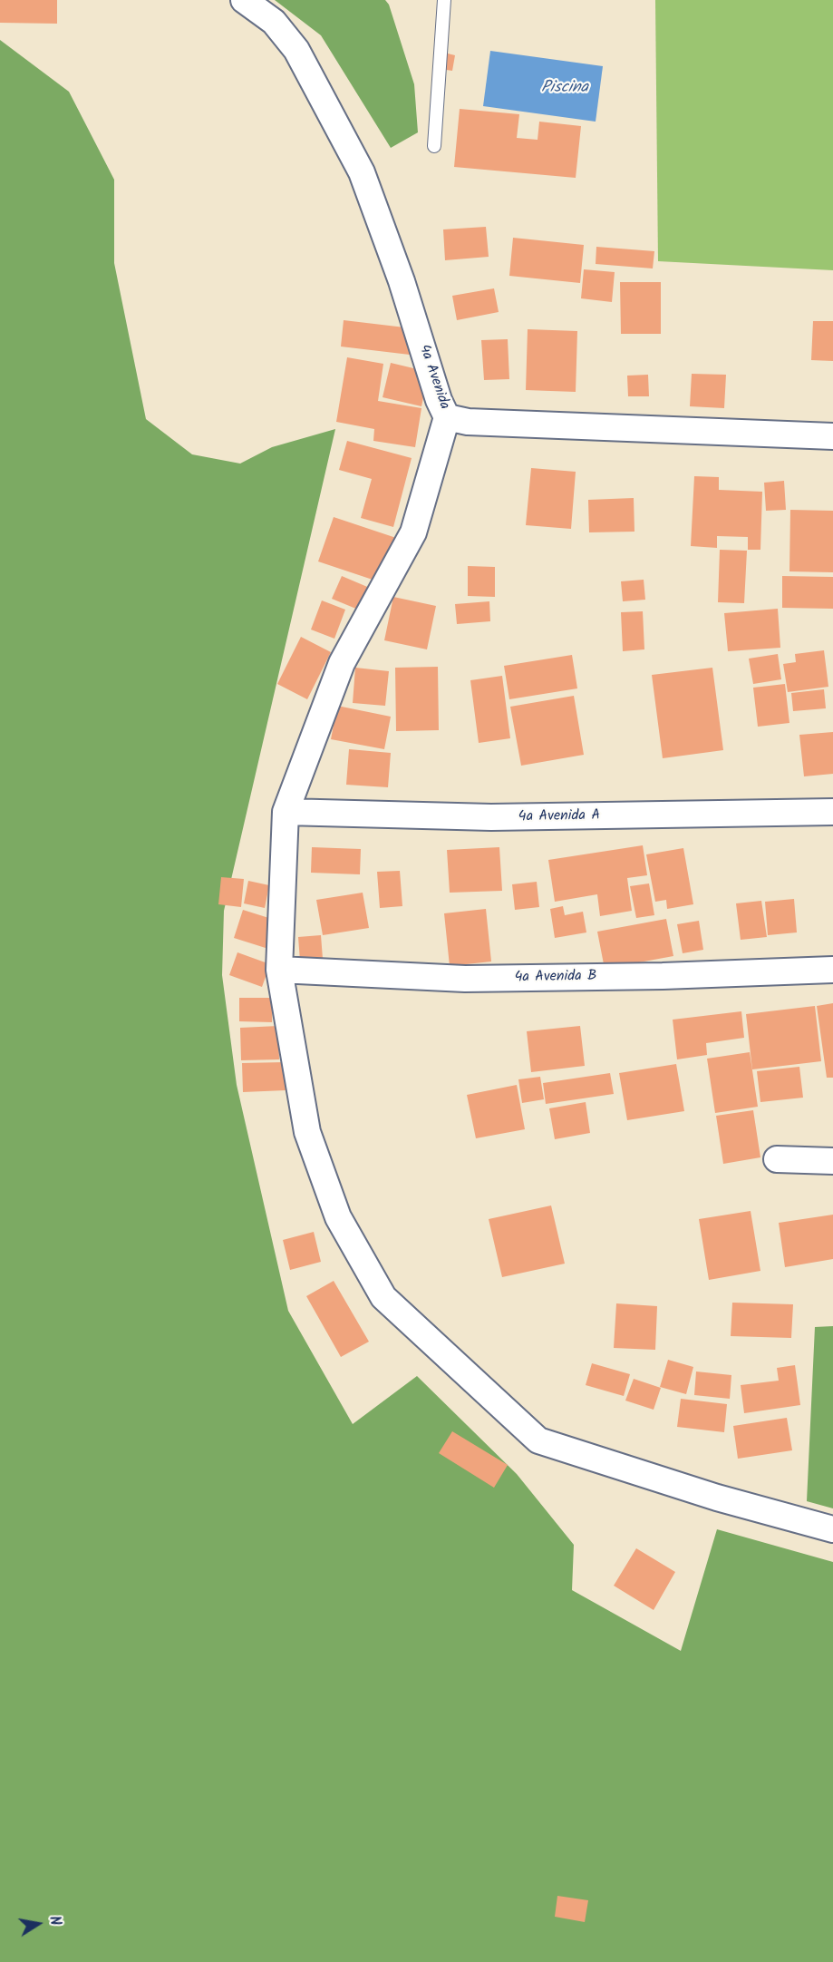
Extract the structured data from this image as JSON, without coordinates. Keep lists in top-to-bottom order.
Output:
{
  "streets": {
    "street": ["4a Avenida", "4a Avenida A", "4a Avenida B"]
  },
  "water": ["Piscina"],
  "north": "right"
}
